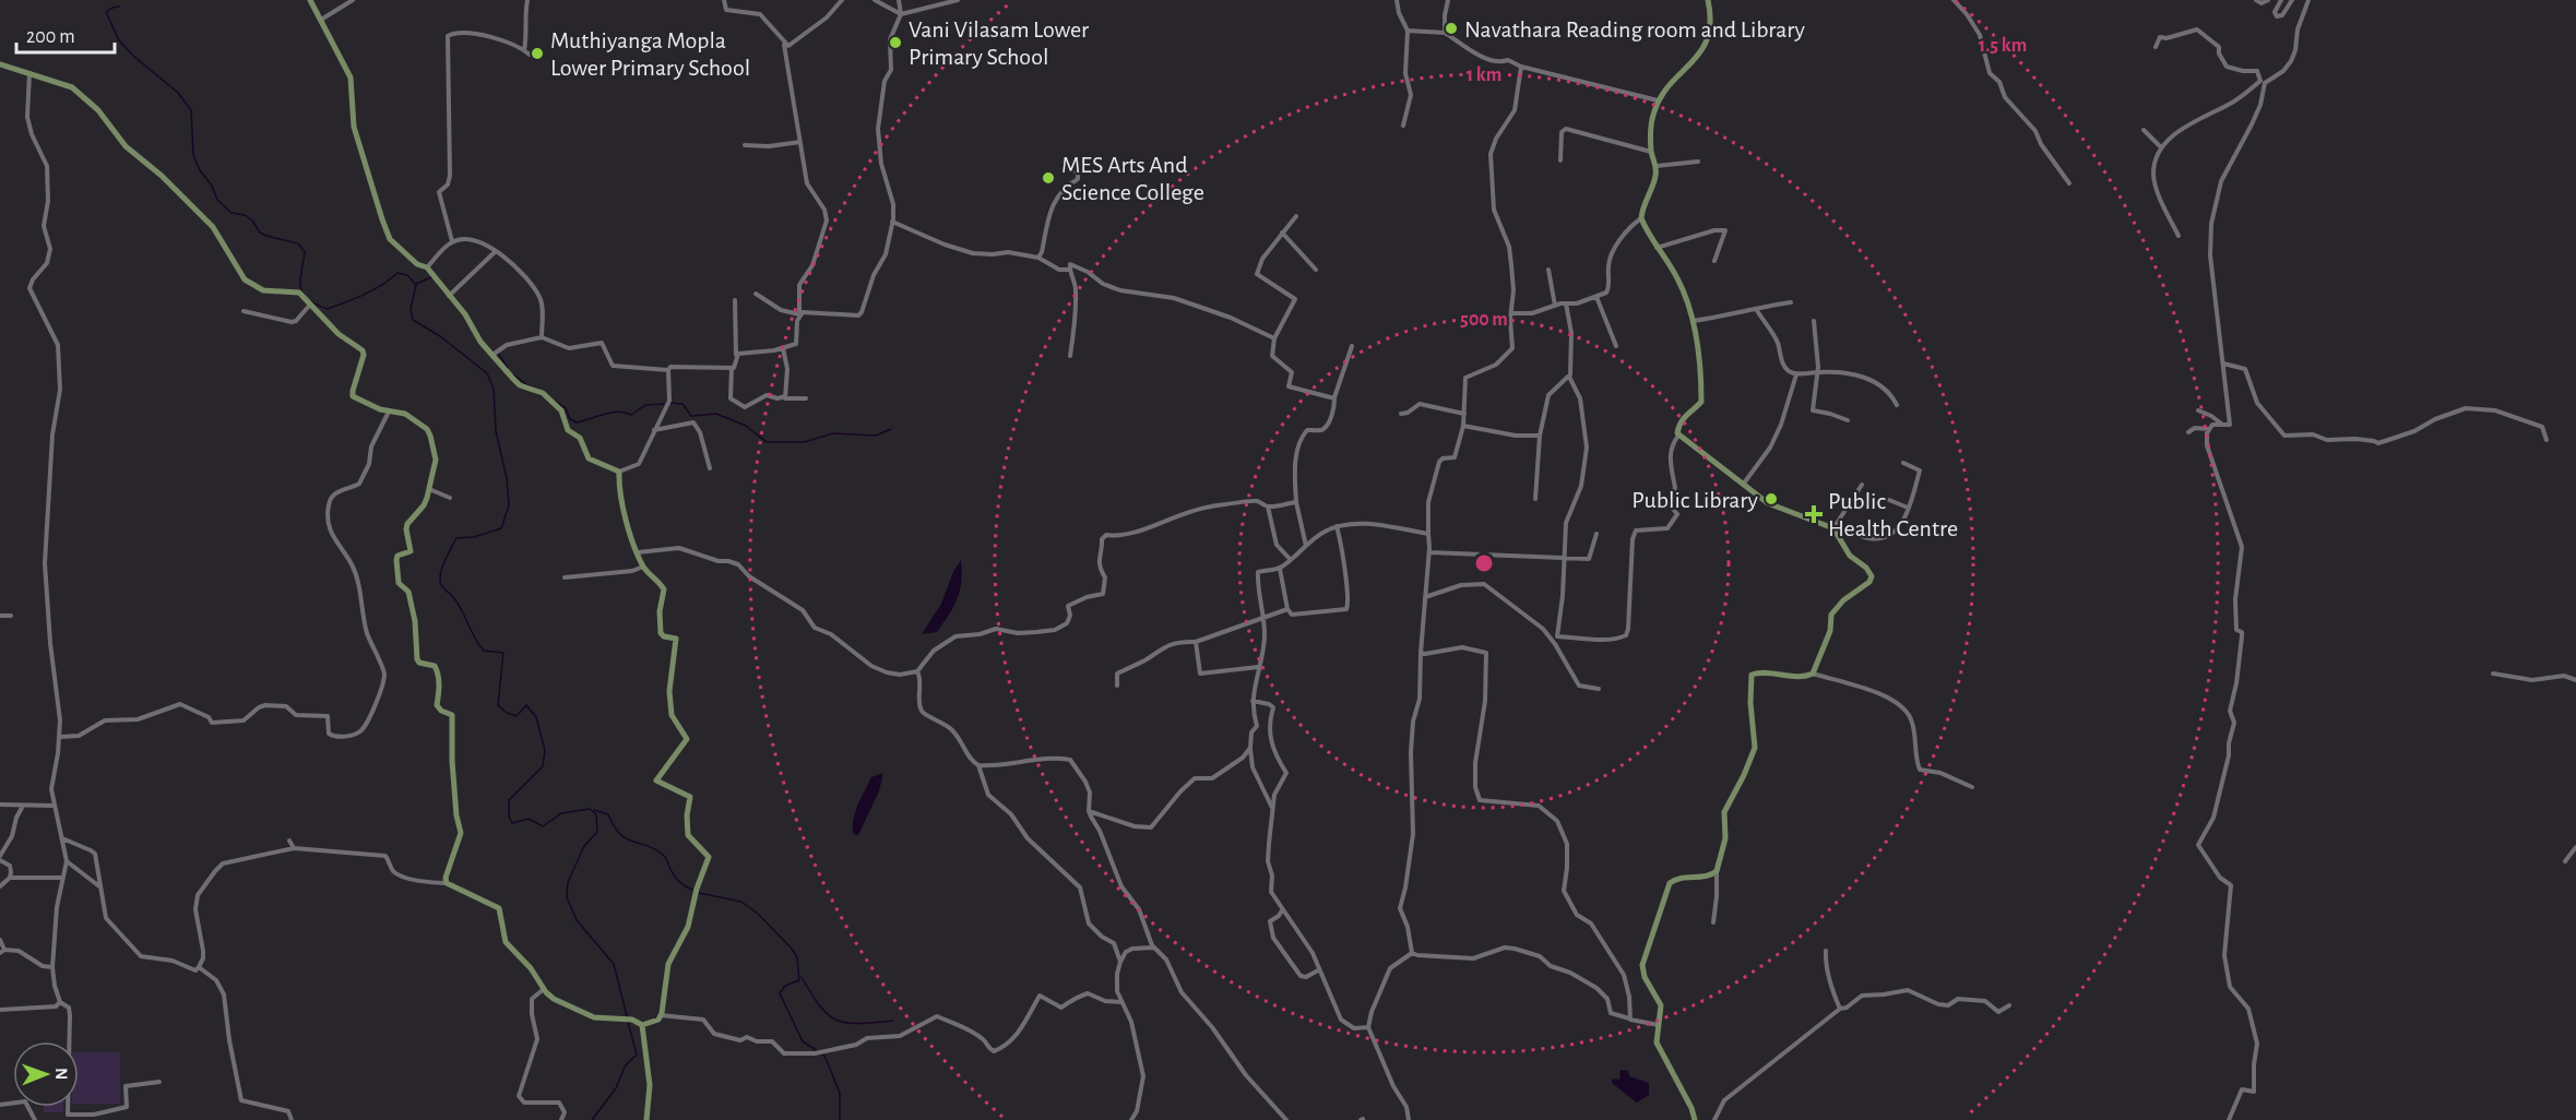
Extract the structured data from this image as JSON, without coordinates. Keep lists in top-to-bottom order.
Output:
{
  "places": {
    "other": [
      "Navathara Reading room and Library",
      "Vani Vilasam Lower Primary School",
      "Muthiyanga Mopla Lower Primary School",
      "MES Arts And Science College",
      "Public Library"
    ],
    "health": ["Public Health Centre"]
  },
  "scale_bar": "200 m",
  "north": "right",
  "rings": ["1.5 km", "1 km", "500 m"]
}
